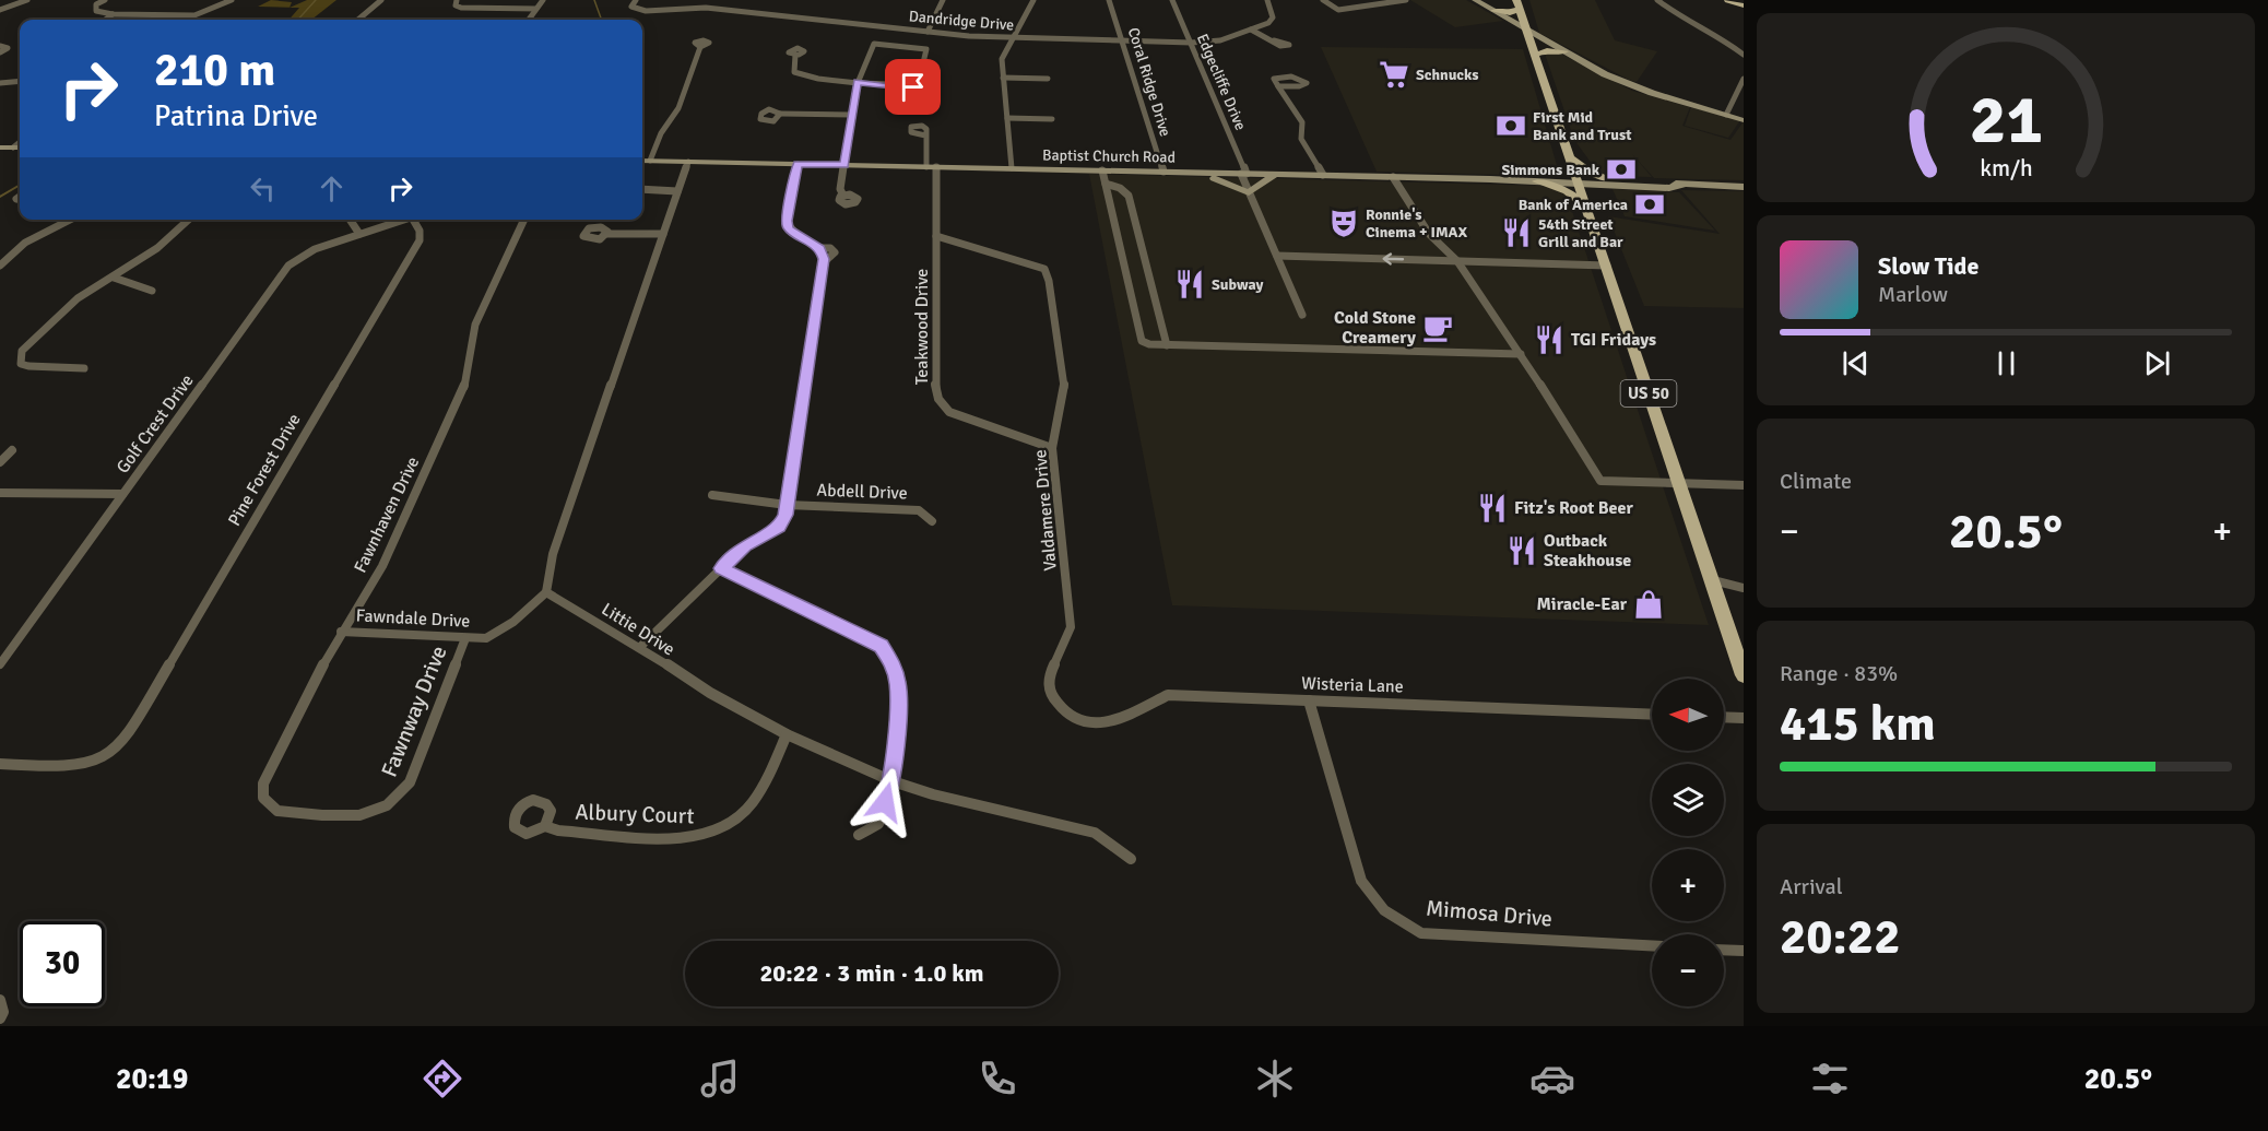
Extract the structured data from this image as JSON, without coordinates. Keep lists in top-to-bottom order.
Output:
{
  "streets": {
    "main road": ["US 50"],
    "street": [
      "Dandridge Drive",
      "Coral Ridge Drive",
      "Edgecliffe Drive",
      "Baptist Church Road",
      "Teakwood Drive",
      "Golf Crest Drive",
      "Pine Forest Drive",
      "Abdell Drive",
      "Valdamere Drive",
      "Fawnhaven Drive",
      "Fawndale Drive",
      "Littie Drive",
      "Wisteria Lane",
      "Fawnway Drive",
      "Albury Court",
      "Mimosa Drive"
    ]
  },
  "crossings": [
    ["Dandridge Drive", "Coral Ridge Drive"],
    ["Dandridge Drive", "Edgecliffe Drive"],
    ["Coral Ridge Drive", "Baptist Church Road"],
    ["Edgecliffe Drive", "Baptist Church Road"],
    ["Baptist Church Road", "Teakwood Drive"],
    ["Baptist Church Road", "US 50"],
    ["Teakwood Drive", "Valdamere Drive"],
    ["Valdamere Drive", "Wisteria Lane"],
    ["Fawnhaven Drive", "Fawndale Drive"],
    ["Fawnhaven Drive", "Fawnway Drive"],
    ["Fawndale Drive", "Littie Drive"],
    ["Fawndale Drive", "Fawnway Drive"],
    ["Littie Drive", "Albury Court"],
    ["Wisteria Lane", "Mimosa Drive"]
  ],
  "places": {
    "supermarket": ["Schnucks"],
    "bank": ["First Mid Bank and Trust", "Simmons Bank", "Bank of America"],
    "theatre": ["Ronnie's Cinema + IMAX"],
    "restaurant": [
      "54th Street Grill and Bar",
      "Subway",
      "TGI Fridays",
      "Fitz's Root Beer",
      "Outback Steakhouse"
    ],
    "cafe": ["Cold Stone Creamery"],
    "shop": ["Miracle-Ear"]
  },
  "north": "left",
  "page": {
    "turn": ["210 m", "Patrina Drive"],
    "song": ["Slow Tide", "Marlow"],
    "tile": [
      "Climate",
      ["Range · 83%", "415 km"],
      ["Arrival", "20:22"]
    ],
    "heat": ["−", "20.5°", "+"],
    "map_buttons": ["+", "−"],
    "limit": "30",
    "trip": "20:22 · 3 min · 1.0 km",
    "tabs": ["20:19", "20.5°"],
    "gauge": ["21", "km/h"]
  }
}
